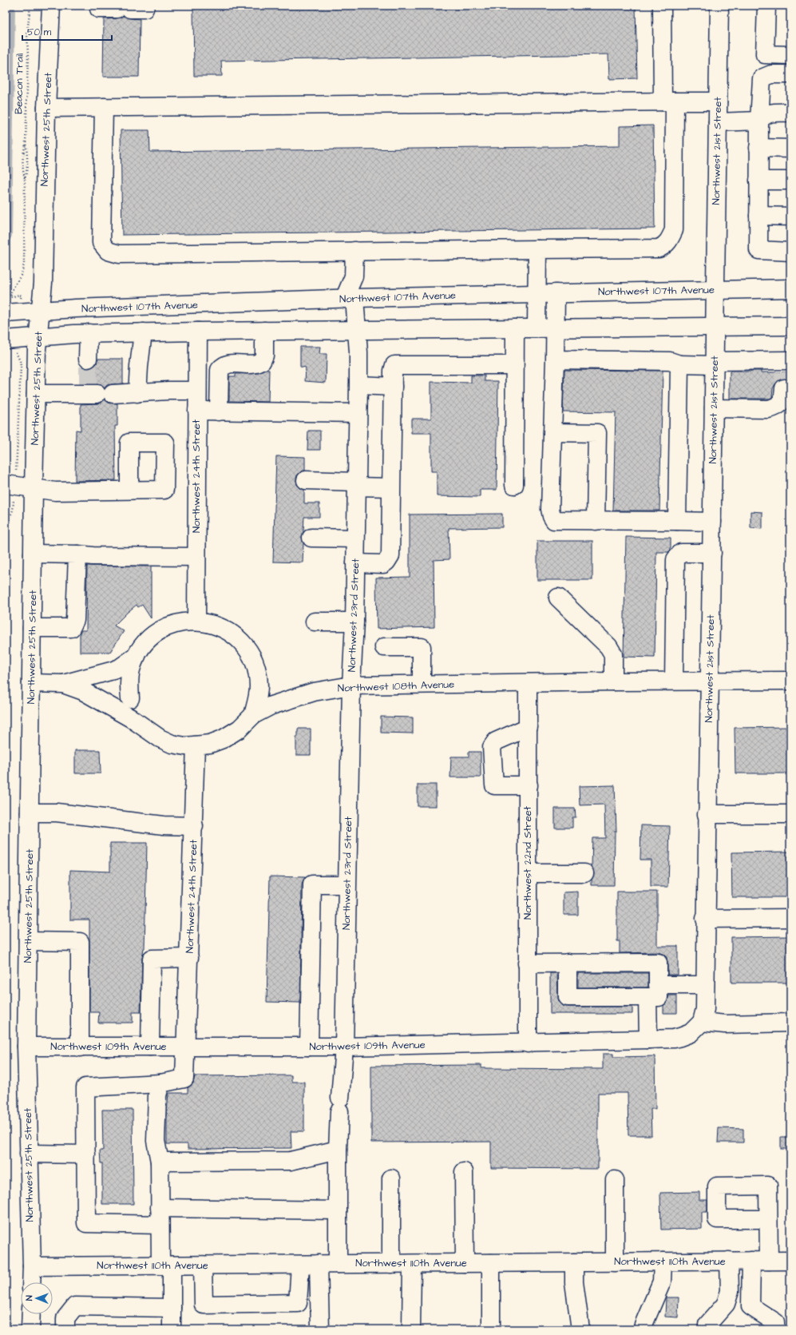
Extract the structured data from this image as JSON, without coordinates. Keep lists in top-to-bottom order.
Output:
{
  "streets": {
    "street": [
      "Northwest 25th Street",
      "Northwest 21st Street",
      "Northwest 107th Avenue",
      "Northwest 24th Street",
      "Northwest 23rd Street",
      "Northwest 108th Avenue",
      "Northwest 22nd Street",
      "Northwest 109th Avenue",
      "Northwest 110th Avenue"
    ],
    "path": ["Beacon Trail"]
  },
  "crossings": [
    ["Northwest 25th Street", "Northwest 107th Avenue"],
    ["Northwest 25th Street", "Northwest 108th Avenue"],
    ["Northwest 25th Street", "Northwest 109th Avenue"],
    ["Northwest 25th Street", "Northwest 110th Avenue"],
    ["Northwest 21st Street", "Northwest 107th Avenue"],
    ["Northwest 21st Street", "Northwest 108th Avenue"],
    ["Northwest 21st Street", "Northwest 109th Avenue"],
    ["Northwest 107th Avenue", "Northwest 23rd Street"],
    ["Northwest 24th Street", "Northwest 108th Avenue"],
    ["Northwest 24th Street", "Northwest 109th Avenue"],
    ["Northwest 23rd Street", "Northwest 108th Avenue"],
    ["Northwest 23rd Street", "Northwest 109th Avenue"],
    ["Northwest 23rd Street", "Northwest 110th Avenue"],
    ["Northwest 108th Avenue", "Northwest 22nd Street"],
    ["Northwest 22nd Street", "Northwest 109th Avenue"]
  ],
  "scale_bar": "50 m",
  "north": "left"
}
